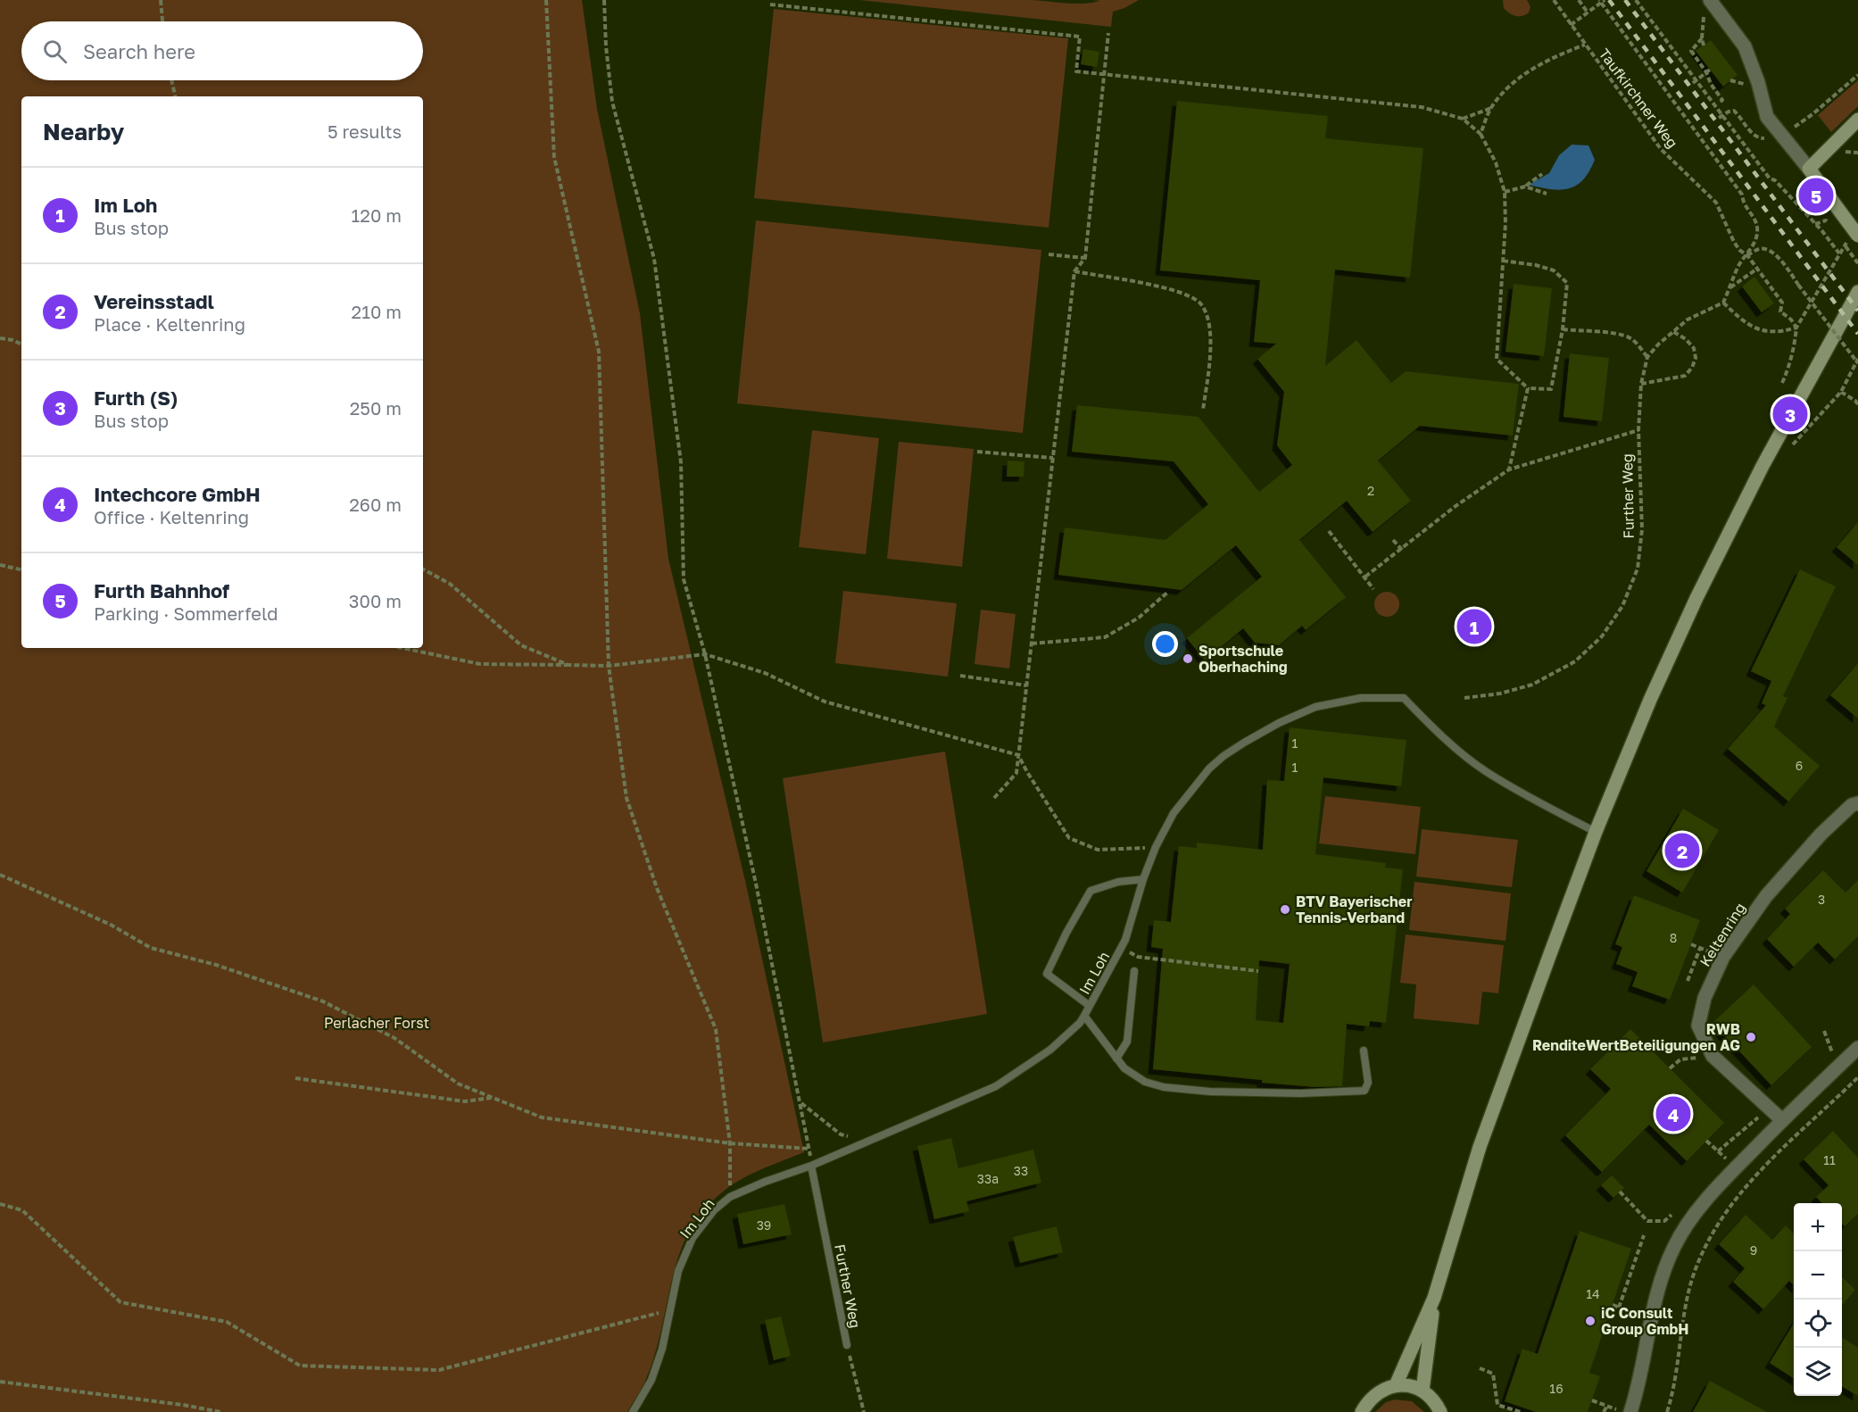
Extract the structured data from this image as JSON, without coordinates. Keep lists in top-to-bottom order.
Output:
{
  "streets": {
    "street": ["Keltenring"],
    "lane": ["Further Weg", "Im Loh"],
    "path": ["Taufkirchner Weg"]
  },
  "crossings": [
    ["Further Weg", "Im Loh"]
  ],
  "parks": ["Perlacher Forst"],
  "places": [
    "Sportschule Oberhaching",
    "BTV Bayerischer Tennis-Verband",
    "RWB RenditeWertBeteiligungen AG",
    "iC Consult Group GmbH"
  ],
  "house_numbers": [
    "2",
    "1",
    "6",
    "1",
    "3",
    "8",
    "11",
    "33",
    "33a",
    "39",
    "9",
    "14",
    "16"
  ],
  "page": {
    "search": "Search here",
    "heading": ["Nearby", "5 results"],
    "list": [
      {
        "mark": "1",
        "name": "Im Loh",
        "note": "Bus stop",
        "value": "120 m"
      },
      {
        "mark": "2",
        "name": "Vereinsstadl",
        "note": "Place · Keltenring",
        "value": "210 m"
      },
      {
        "mark": "3",
        "name": "Furth (S)",
        "note": "Bus stop",
        "value": "250 m"
      },
      {
        "mark": "4",
        "name": "Intechcore GmbH",
        "note": "Office · Keltenring",
        "value": "260 m"
      },
      {
        "mark": "5",
        "name": "Furth Bahnhof",
        "note": "Parking · Sommerfeld",
        "value": "300 m"
      }
    ],
    "pins": [
      "5",
      "3",
      "1",
      "2",
      "4"
    ],
    "map_buttons": ["+", "−"]
  }
}
